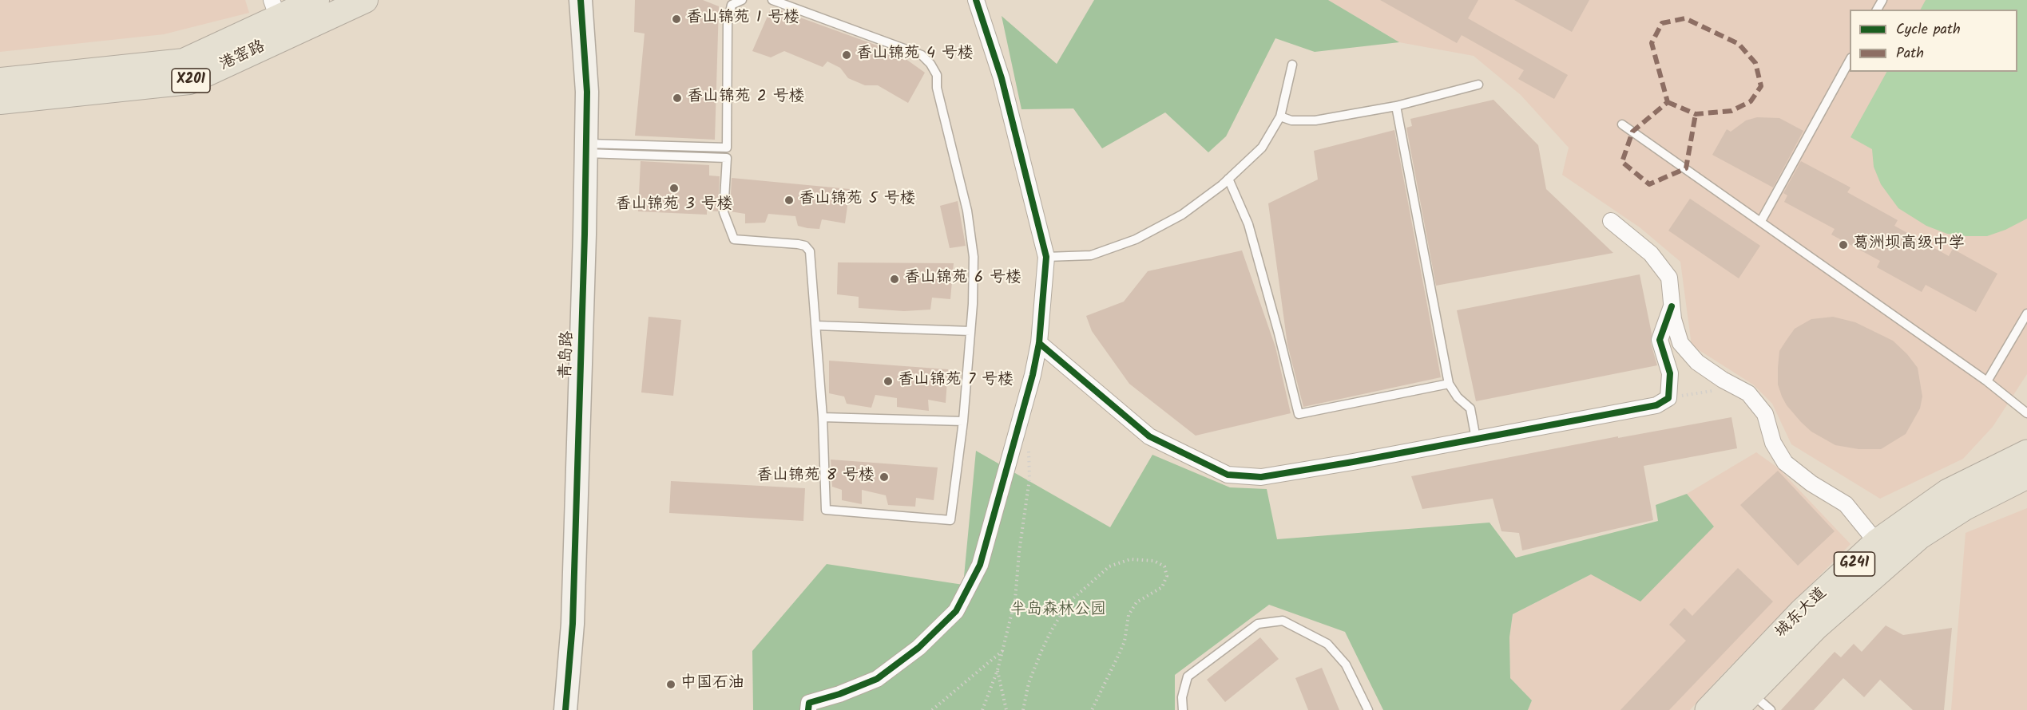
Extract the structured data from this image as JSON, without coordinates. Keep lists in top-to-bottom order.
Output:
{
  "streets": {
    "highway": ["G241", "城东大道"],
    "main road": ["港窑路", "X201"],
    "street": ["青岛路"]
  },
  "parks": ["半岛森林公园"],
  "places": [
    "香山锦苑 1 号楼",
    "香山锦苑 4 号楼",
    "香山锦苑 2 号楼",
    "香山锦苑 3 号楼",
    "香山锦苑 5 号楼",
    "葛洲坝高级中学",
    "香山锦苑 6 号楼",
    "香山锦苑 7 号楼",
    "香山锦苑 8 号楼",
    "中国石油"
  ],
  "legend": ["Cycle path", "Path"]
}
